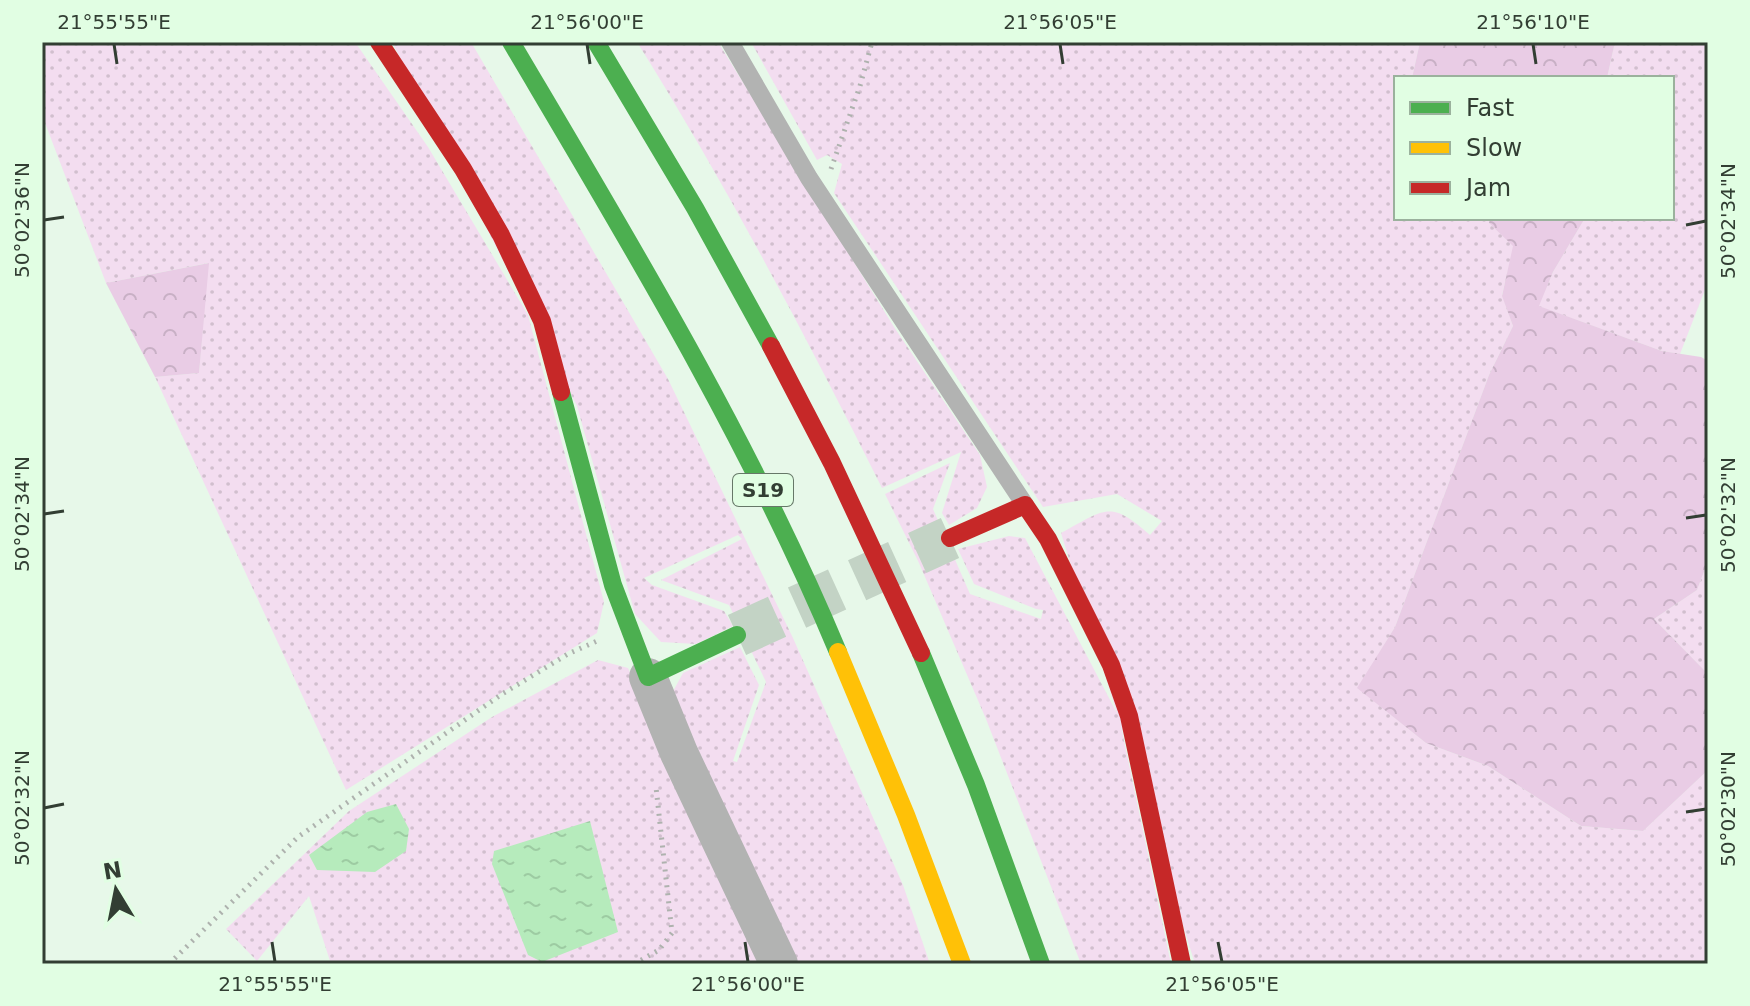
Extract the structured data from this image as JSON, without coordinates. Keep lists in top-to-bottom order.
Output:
{
  "streets": {
    "main road": ["S19"]
  },
  "legend": ["Fast", "Slow", "Jam"],
  "north": "top",
  "coordinates": [
    "21°55'55\"E",
    "21°56'00\"E",
    "21°56'05\"E",
    "21°56'10\"E",
    "50°02'36\"N",
    "50°02'34\"N",
    "50°02'32\"N",
    "50°02'30\"N"
  ]
}
